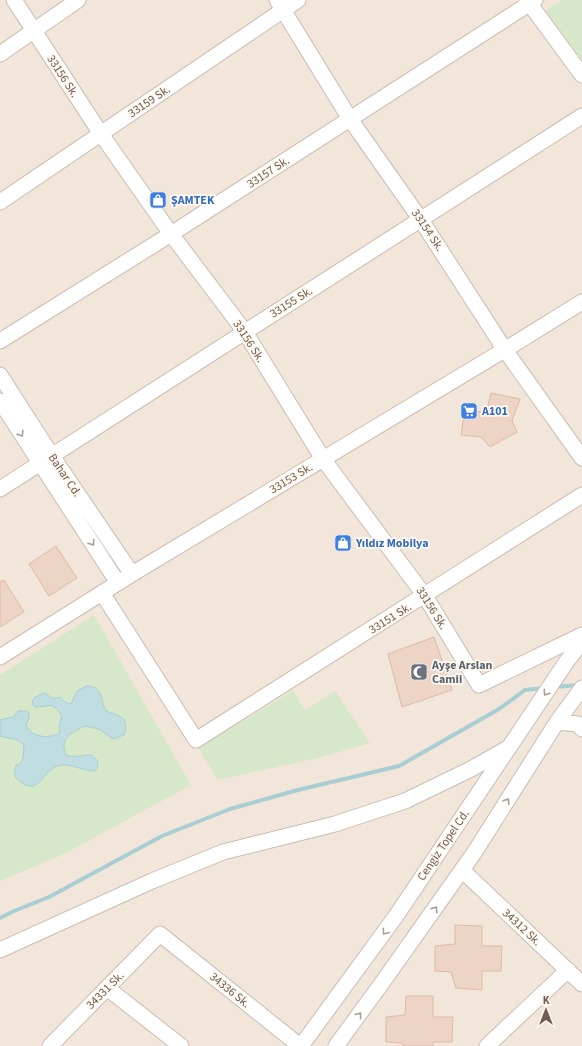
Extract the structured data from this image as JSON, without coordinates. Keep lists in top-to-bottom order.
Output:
{
  "streets": {
    "street": [
      "33156 Sk.",
      "33159 Sk.",
      "33157 Sk.",
      "33154 Sk.",
      "33155 Sk.",
      "Bahar Cd.",
      "33153 Sk.",
      "33151 Sk.",
      "Cengiz Topel Cd.",
      "34312 Sk.",
      "34331 Sk.",
      "34336 Sk."
    ]
  },
  "crossings": [
    ["33156 Sk.", "33159 Sk."],
    ["33156 Sk.", "33157 Sk."],
    ["33156 Sk.", "33155 Sk."],
    ["33156 Sk.", "33153 Sk."],
    ["33156 Sk.", "33151 Sk."],
    ["33159 Sk.", "33154 Sk."],
    ["33157 Sk.", "33154 Sk."],
    ["33154 Sk.", "33155 Sk."],
    ["33154 Sk.", "33153 Sk."],
    ["33155 Sk.", "Bahar Cd."],
    ["Bahar Cd.", "33153 Sk."],
    ["33153 Sk.", "33151 Sk."],
    ["Cengiz Topel Cd.", "34336 Sk."],
    ["34331 Sk.", "34336 Sk."]
  ],
  "places": {
    "shop": ["ŞAMTEK", "Yıldız Mobilya"],
    "supermarket": ["A101"],
    "mosque": ["Ayşe Arslan Camii"]
  },
  "north": "top"
}
